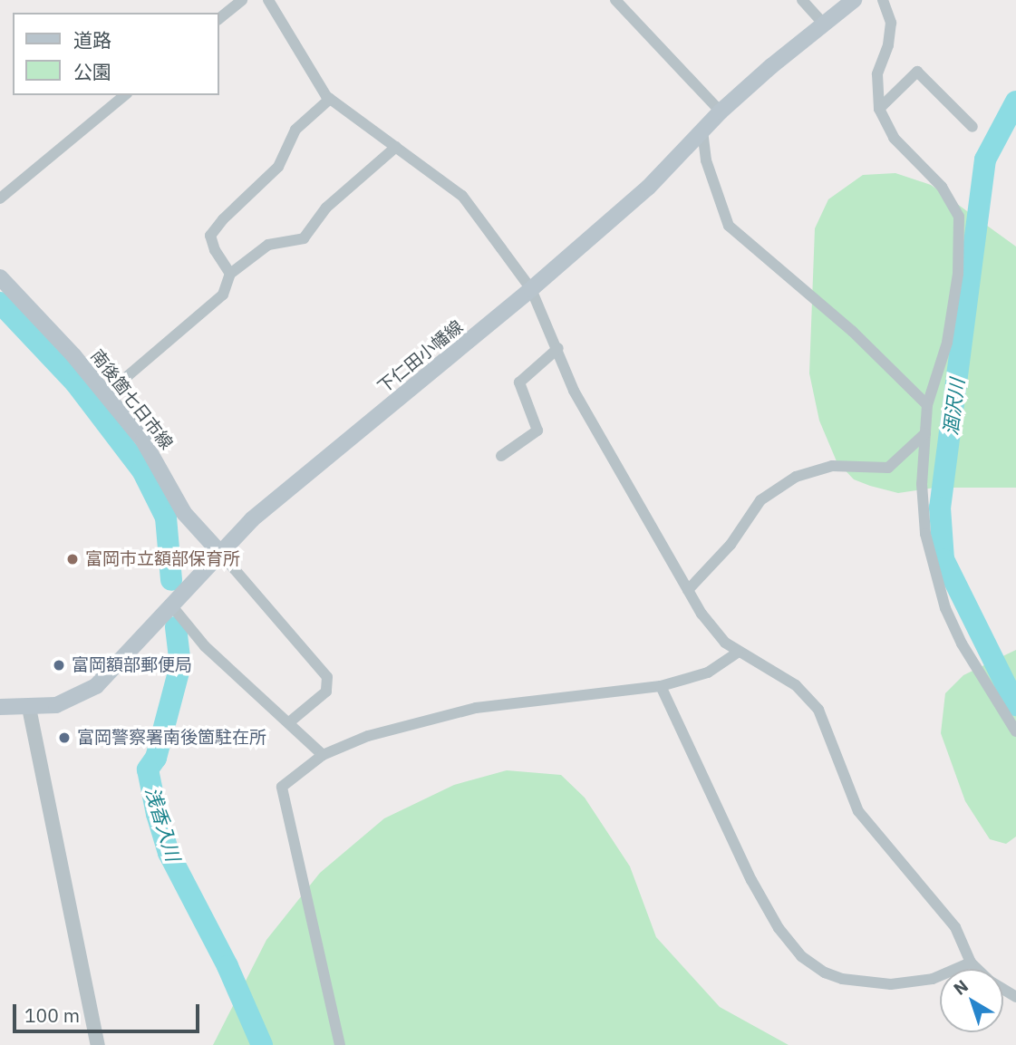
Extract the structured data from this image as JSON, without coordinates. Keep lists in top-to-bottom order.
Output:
{
  "streets": {
    "main road": ["下仁田小幡線", "南後箇七日市線"]
  },
  "crossings": [
    ["下仁田小幡線", "南後箇七日市線"]
  ],
  "water": ["涸沢川", "浅香入川"],
  "places": ["富岡市立額部保育所", "富岡額部郵便局", "富岡警察署南後箇駐在所"],
  "legend": ["道路", "公園"],
  "scale_bar": "100 m",
  "north": "top left"
}
